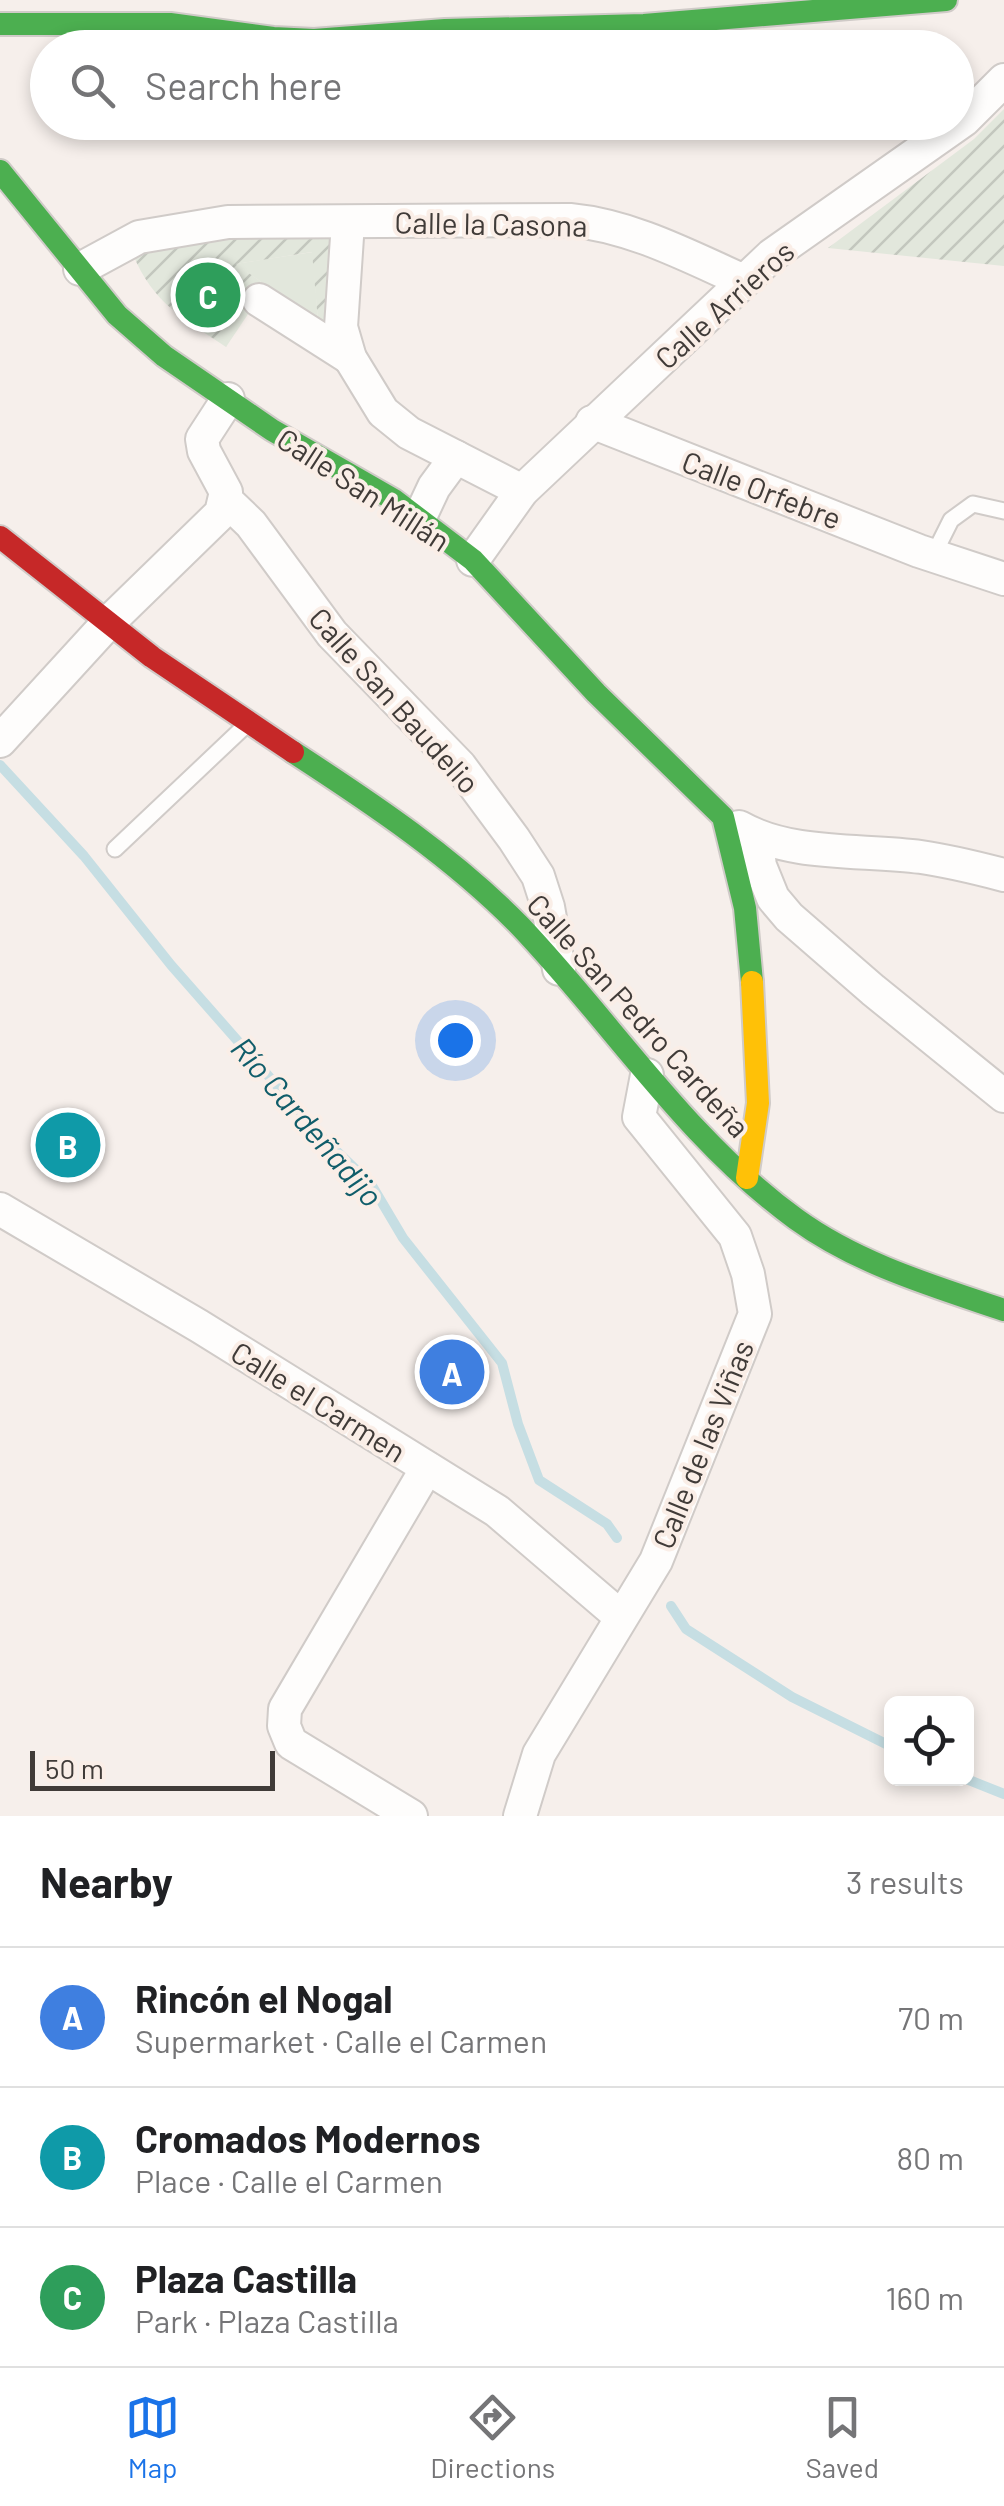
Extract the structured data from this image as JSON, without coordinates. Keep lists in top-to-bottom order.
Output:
{
  "streets": {
    "street": [
      "Calle la Casona",
      "Calle Arrieros",
      "Calle San Millán",
      "Calle Orfebre",
      "Calle San Baudelio",
      "Calle San Pedro Cardeña",
      "Calle el Carmen",
      "Calle de las Viñas"
    ]
  },
  "crossings": [
    ["Calle la Casona", "Calle Arrieros"],
    ["Calle la Casona", "Calle San Millán"],
    ["Calle Arrieros", "Calle San Millán"],
    ["Calle Arrieros", "Calle Orfebre"],
    ["Calle San Millán", "Calle San Baudelio"],
    ["Calle San Baudelio", "Calle San Pedro Cardeña"],
    ["Calle San Pedro Cardeña", "Calle de las Viñas"],
    ["Calle el Carmen", "Calle de las Viñas"]
  ],
  "water": ["Río Cardeñadijo"],
  "scale_bar": "50 m",
  "page": {
    "search": "Search here",
    "pins": ["C", "B", "A"],
    "scale": "50 m",
    "heading": ["Nearby", "3 results"],
    "list": [
      {
        "mark": "A",
        "name": "Rincón el Nogal",
        "note": "Supermarket · Calle el Carmen",
        "value": "70 m"
      },
      {
        "mark": "B",
        "name": "Cromados Modernos",
        "note": "Place · Calle el Carmen",
        "value": "80 m"
      },
      {
        "mark": "C",
        "name": "Plaza Castilla",
        "note": "Park · Plaza Castilla",
        "value": "160 m"
      }
    ],
    "nav": ["Map", "Directions", "Saved"]
  }
}
